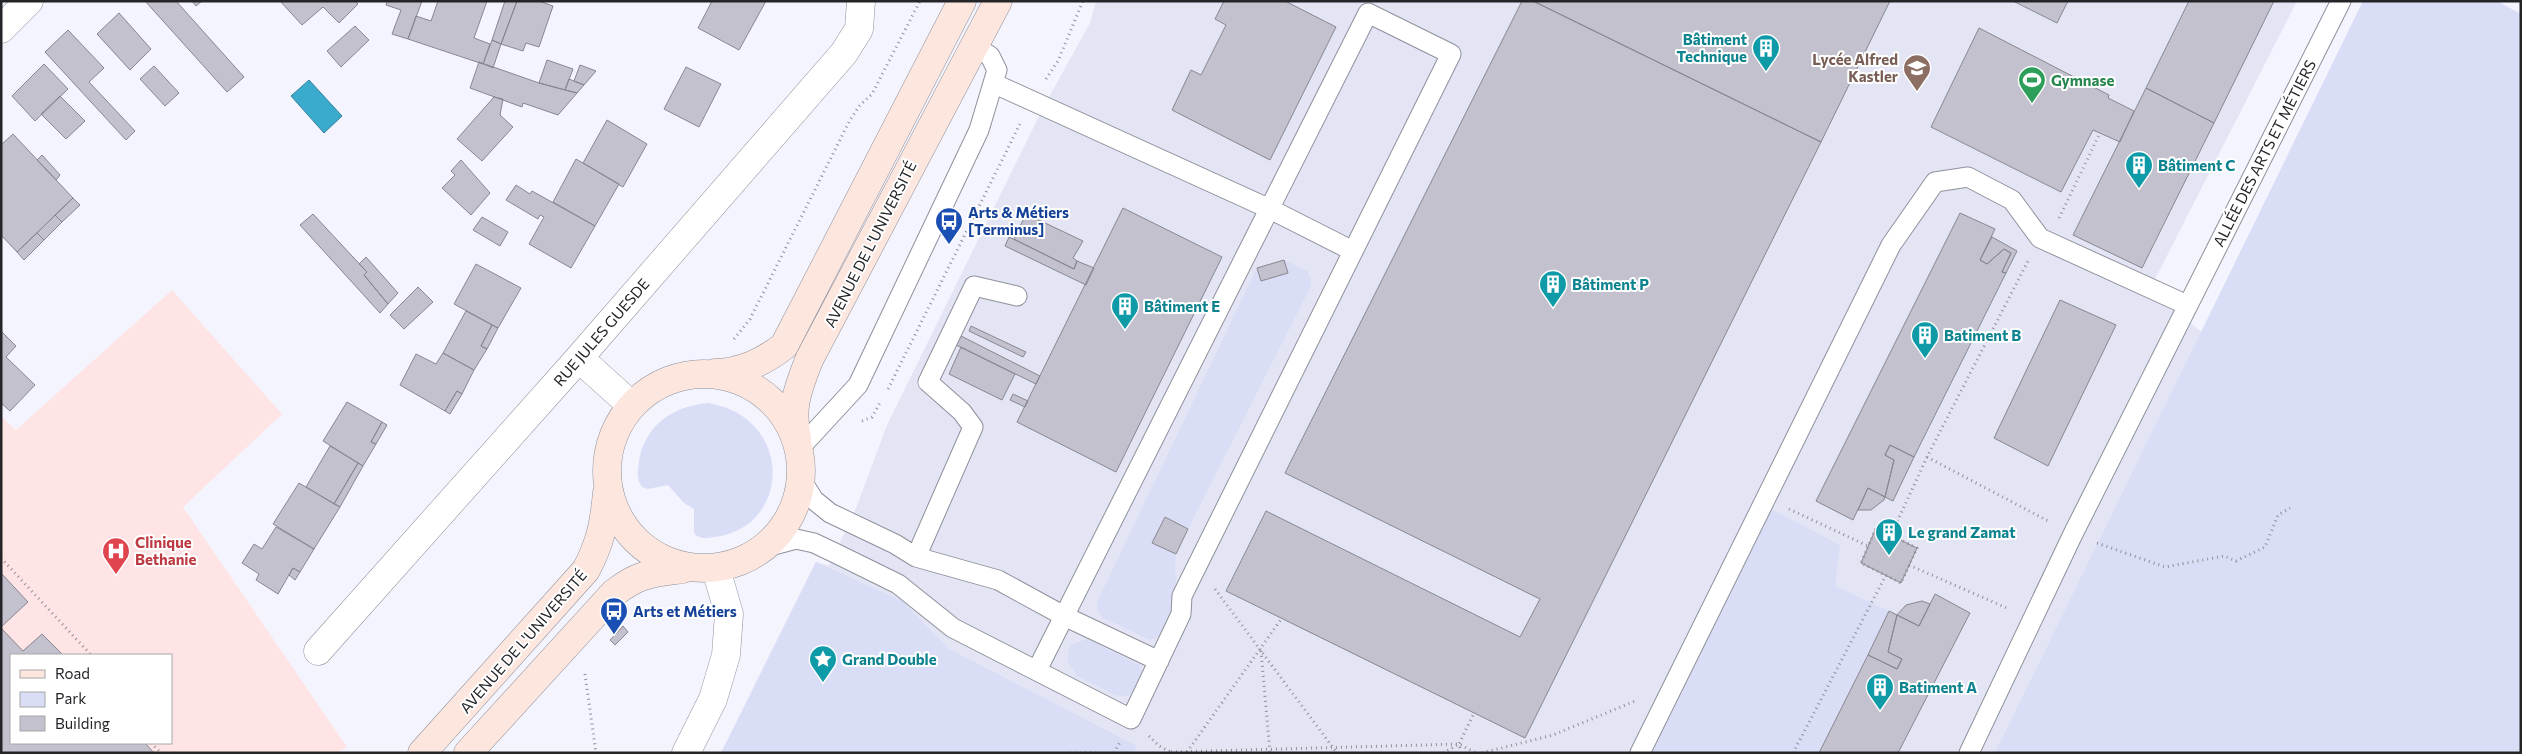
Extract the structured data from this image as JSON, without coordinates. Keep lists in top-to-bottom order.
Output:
{
  "streets": {
    "street": ["AVENUE DE L'UNIVERSITÉ", "RUE JULES GUESDE"],
    "lane": ["ALLÉE DES ARTS ET MÉTIERS"]
  },
  "places": {
    "building": [
      "Bâtiment Technique",
      "Bâtiment C",
      "Bâtiment P",
      "Bâtiment E",
      "Batiment B",
      "Le grand Zamat",
      "Batiment A"
    ],
    "school or university": ["Lycée Alfred Kastler"],
    "sports": ["Gymnase"],
    "bus stop": ["Arts & Métiers [Terminus]", "Arts et Métiers"],
    "hospital": ["Clinique Bethanie"],
    "place": ["Grand Double"]
  },
  "legend": ["Road", "Park", "Building"]
}
